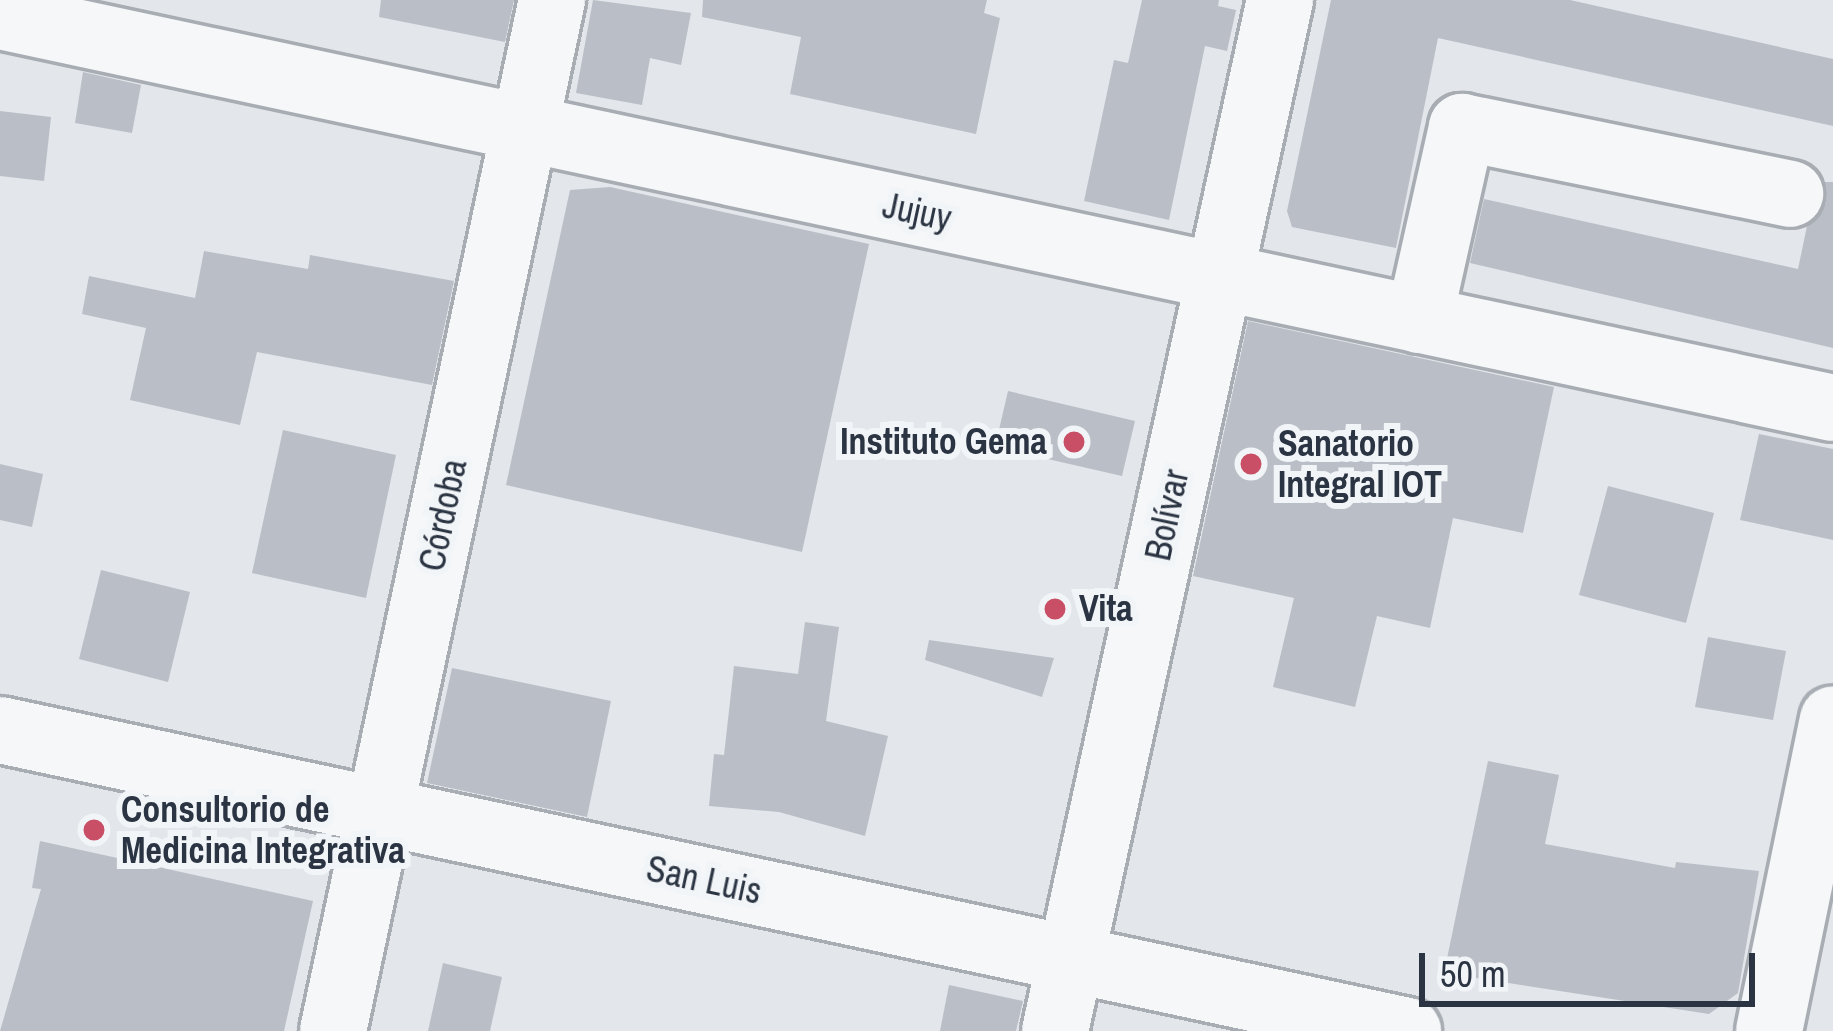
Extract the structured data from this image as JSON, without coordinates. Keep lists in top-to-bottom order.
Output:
{
  "streets": {
    "street": [
      "Jujuy",
      "Córdoba",
      "Bolívar",
      "San Luis"
    ]
  },
  "crossings": [
    ["Jujuy", "Córdoba"],
    ["Jujuy", "Bolívar"],
    ["Córdoba", "San Luis"],
    ["Bolívar", "San Luis"]
  ],
  "places": [
    "Instituto Gema",
    "Sanatorio Integral IOT",
    "Vita",
    "Consultorio de Medicina Integrativa"
  ],
  "scale_bar": "50 m"
}
